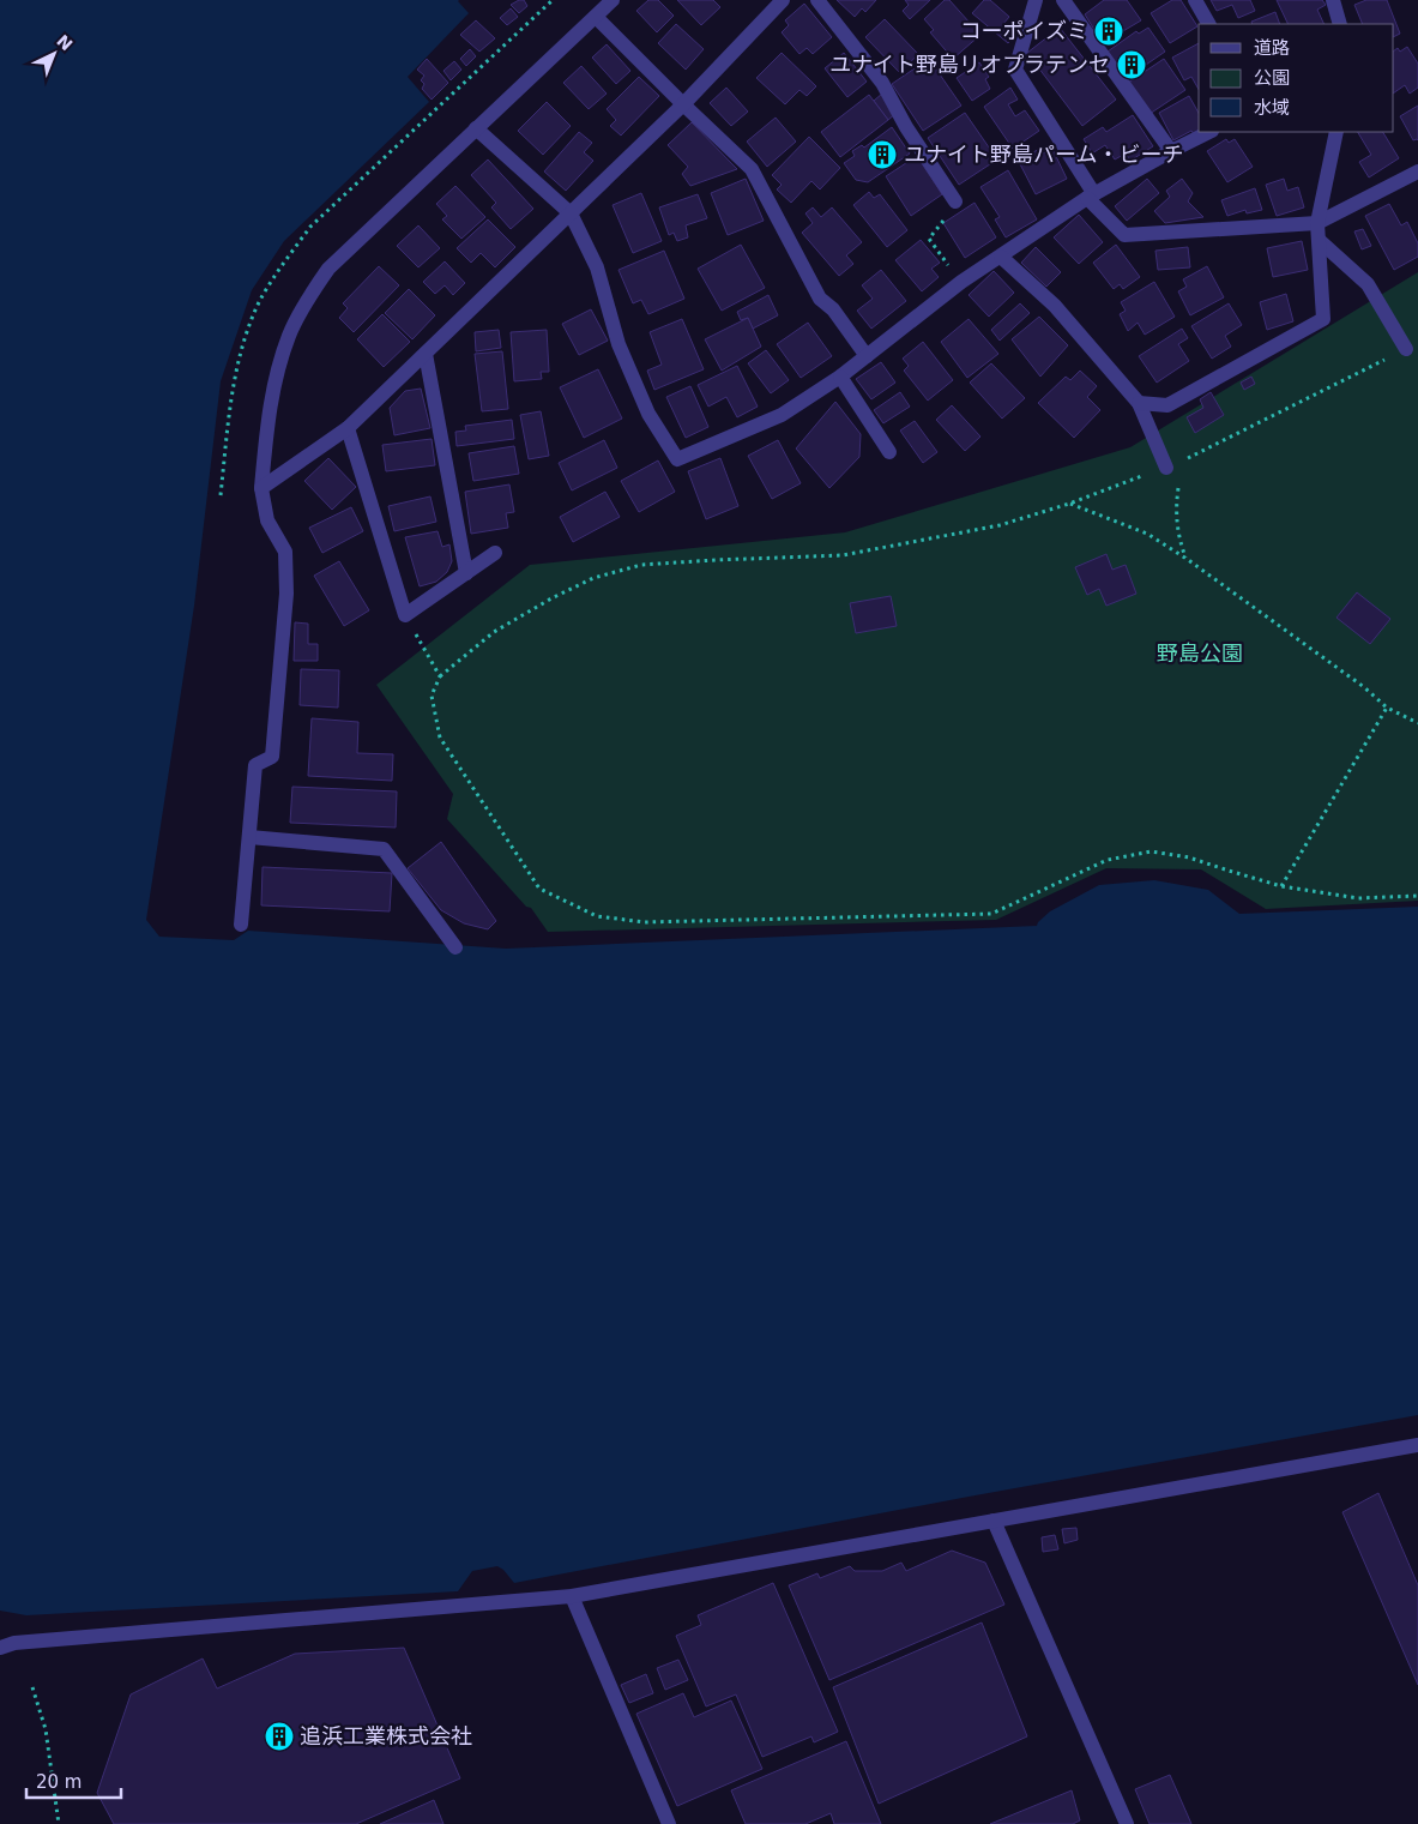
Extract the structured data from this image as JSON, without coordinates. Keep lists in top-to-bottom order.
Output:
{
  "parks": ["野島公園"],
  "places": {
    "building": [
      "コーポイズミ",
      "ユナイト野島リオプラテンセ",
      "ユナイト野島パーム・ビーチ",
      "追浜工業株式会社"
    ]
  },
  "legend": ["道路", "公園", "水域"],
  "scale_bar": "20 m",
  "north": "top right"
}
